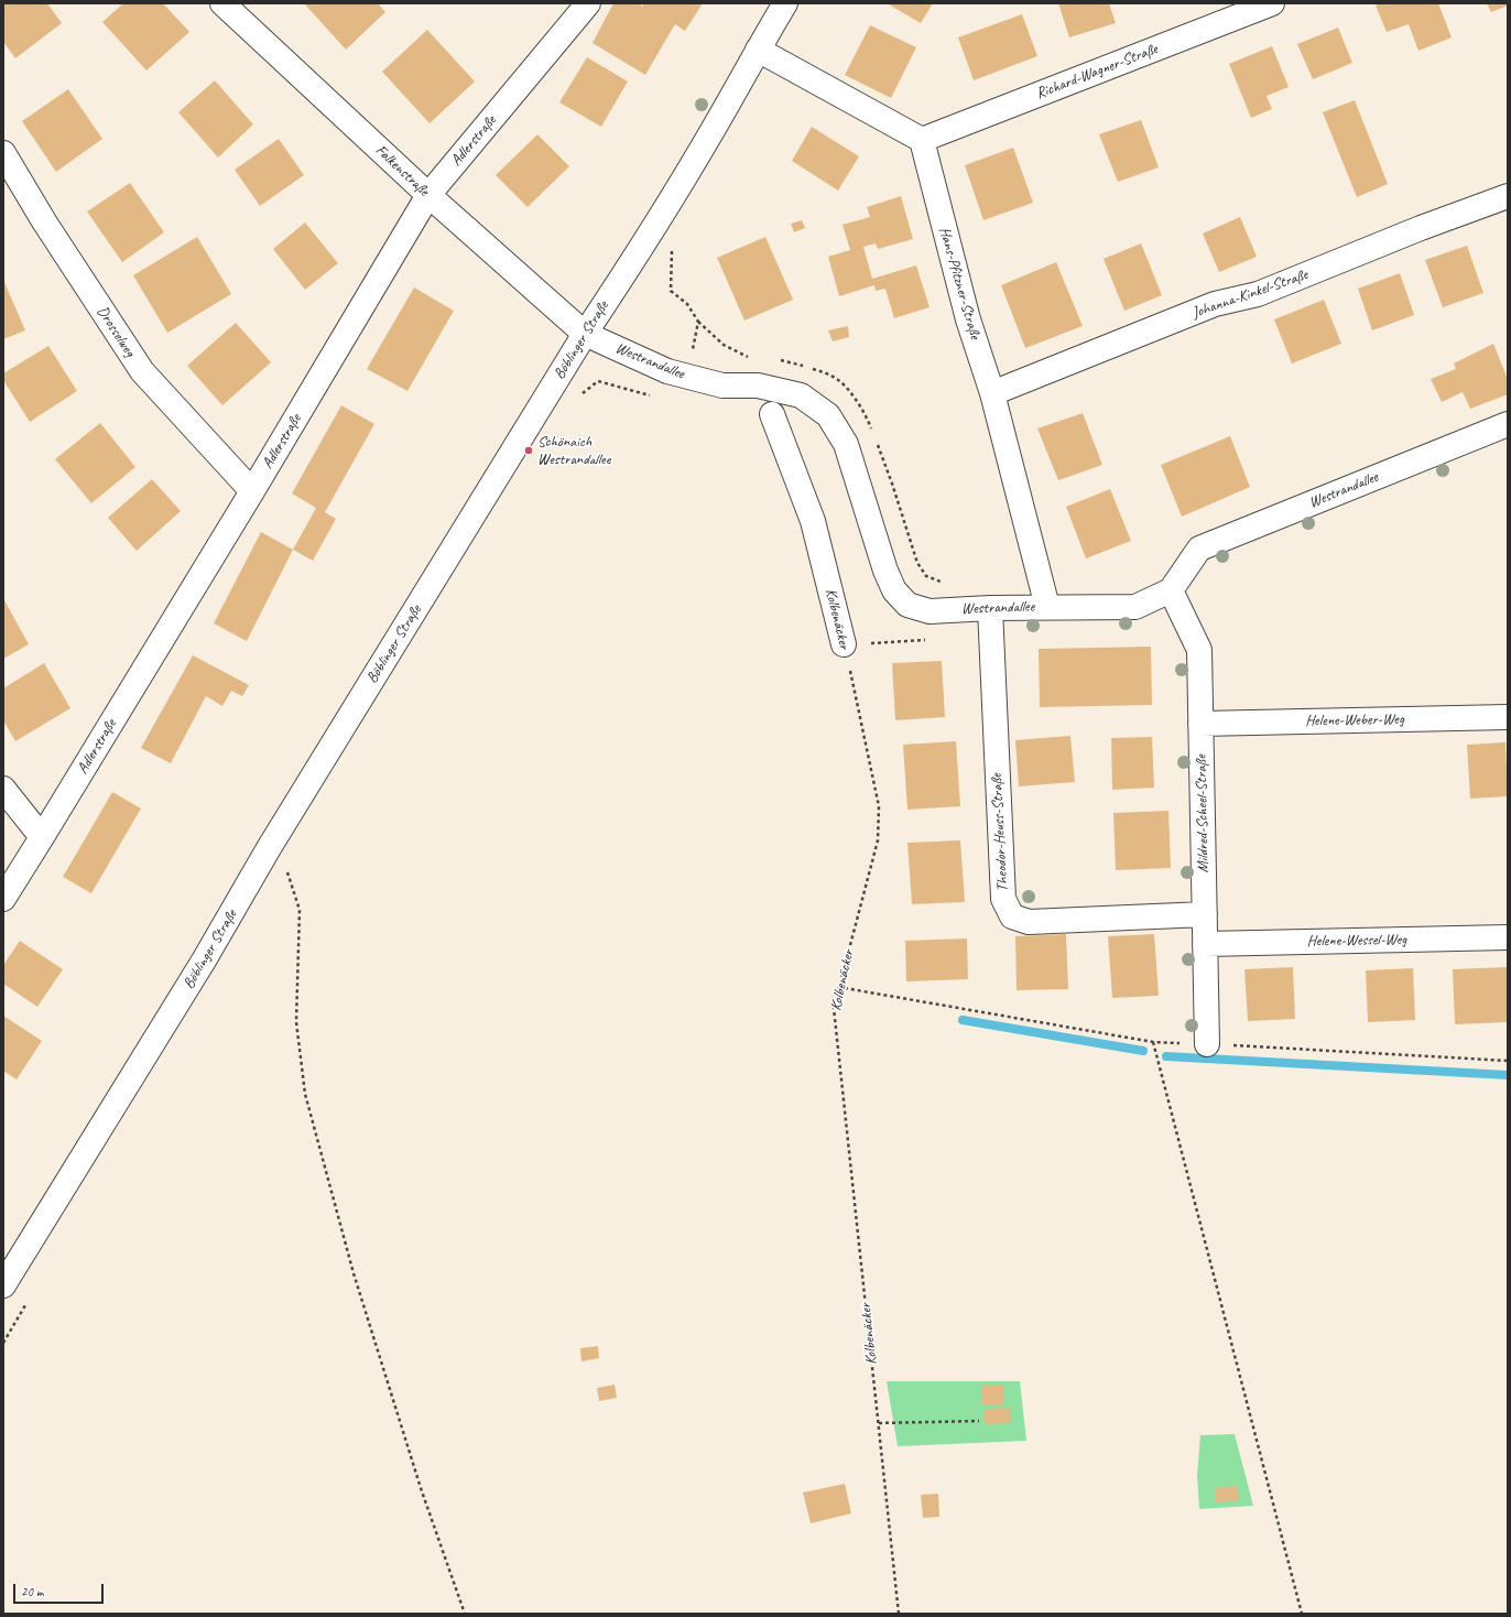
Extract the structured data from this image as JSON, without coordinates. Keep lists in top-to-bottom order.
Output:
{
  "streets": {
    "street": [
      "Richard-Wagner-Straße",
      "Adlerstraße",
      "Falkenstraße",
      "Hans-Pfitzner-Straße",
      "Johanna-Kinkel-Straße",
      "Drosselweg",
      "Böblinger Straße",
      "Westrandallee",
      "Kolbenäcker",
      "Helene-Weber-Weg",
      "Mildred-Scheel-Straße",
      "Theodor-Heuss-Straße",
      "Helene-Wessel-Weg"
    ]
  },
  "crossings": [
    ["Richard-Wagner-Straße", "Hans-Pfitzner-Straße"],
    ["Adlerstraße", "Falkenstraße"],
    ["Adlerstraße", "Drosselweg"],
    ["Falkenstraße", "Böblinger Straße"],
    ["Falkenstraße", "Westrandallee"],
    ["Hans-Pfitzner-Straße", "Johanna-Kinkel-Straße"],
    ["Hans-Pfitzner-Straße", "Westrandallee"],
    ["Böblinger Straße", "Westrandallee"],
    ["Westrandallee", "Mildred-Scheel-Straße"],
    ["Westrandallee", "Theodor-Heuss-Straße"],
    ["Helene-Weber-Weg", "Mildred-Scheel-Straße"],
    ["Mildred-Scheel-Straße", "Theodor-Heuss-Straße"],
    ["Mildred-Scheel-Straße", "Helene-Wessel-Weg"]
  ],
  "places": ["Schönaich Westrandallee"],
  "scale_bar": "20 m"
}
